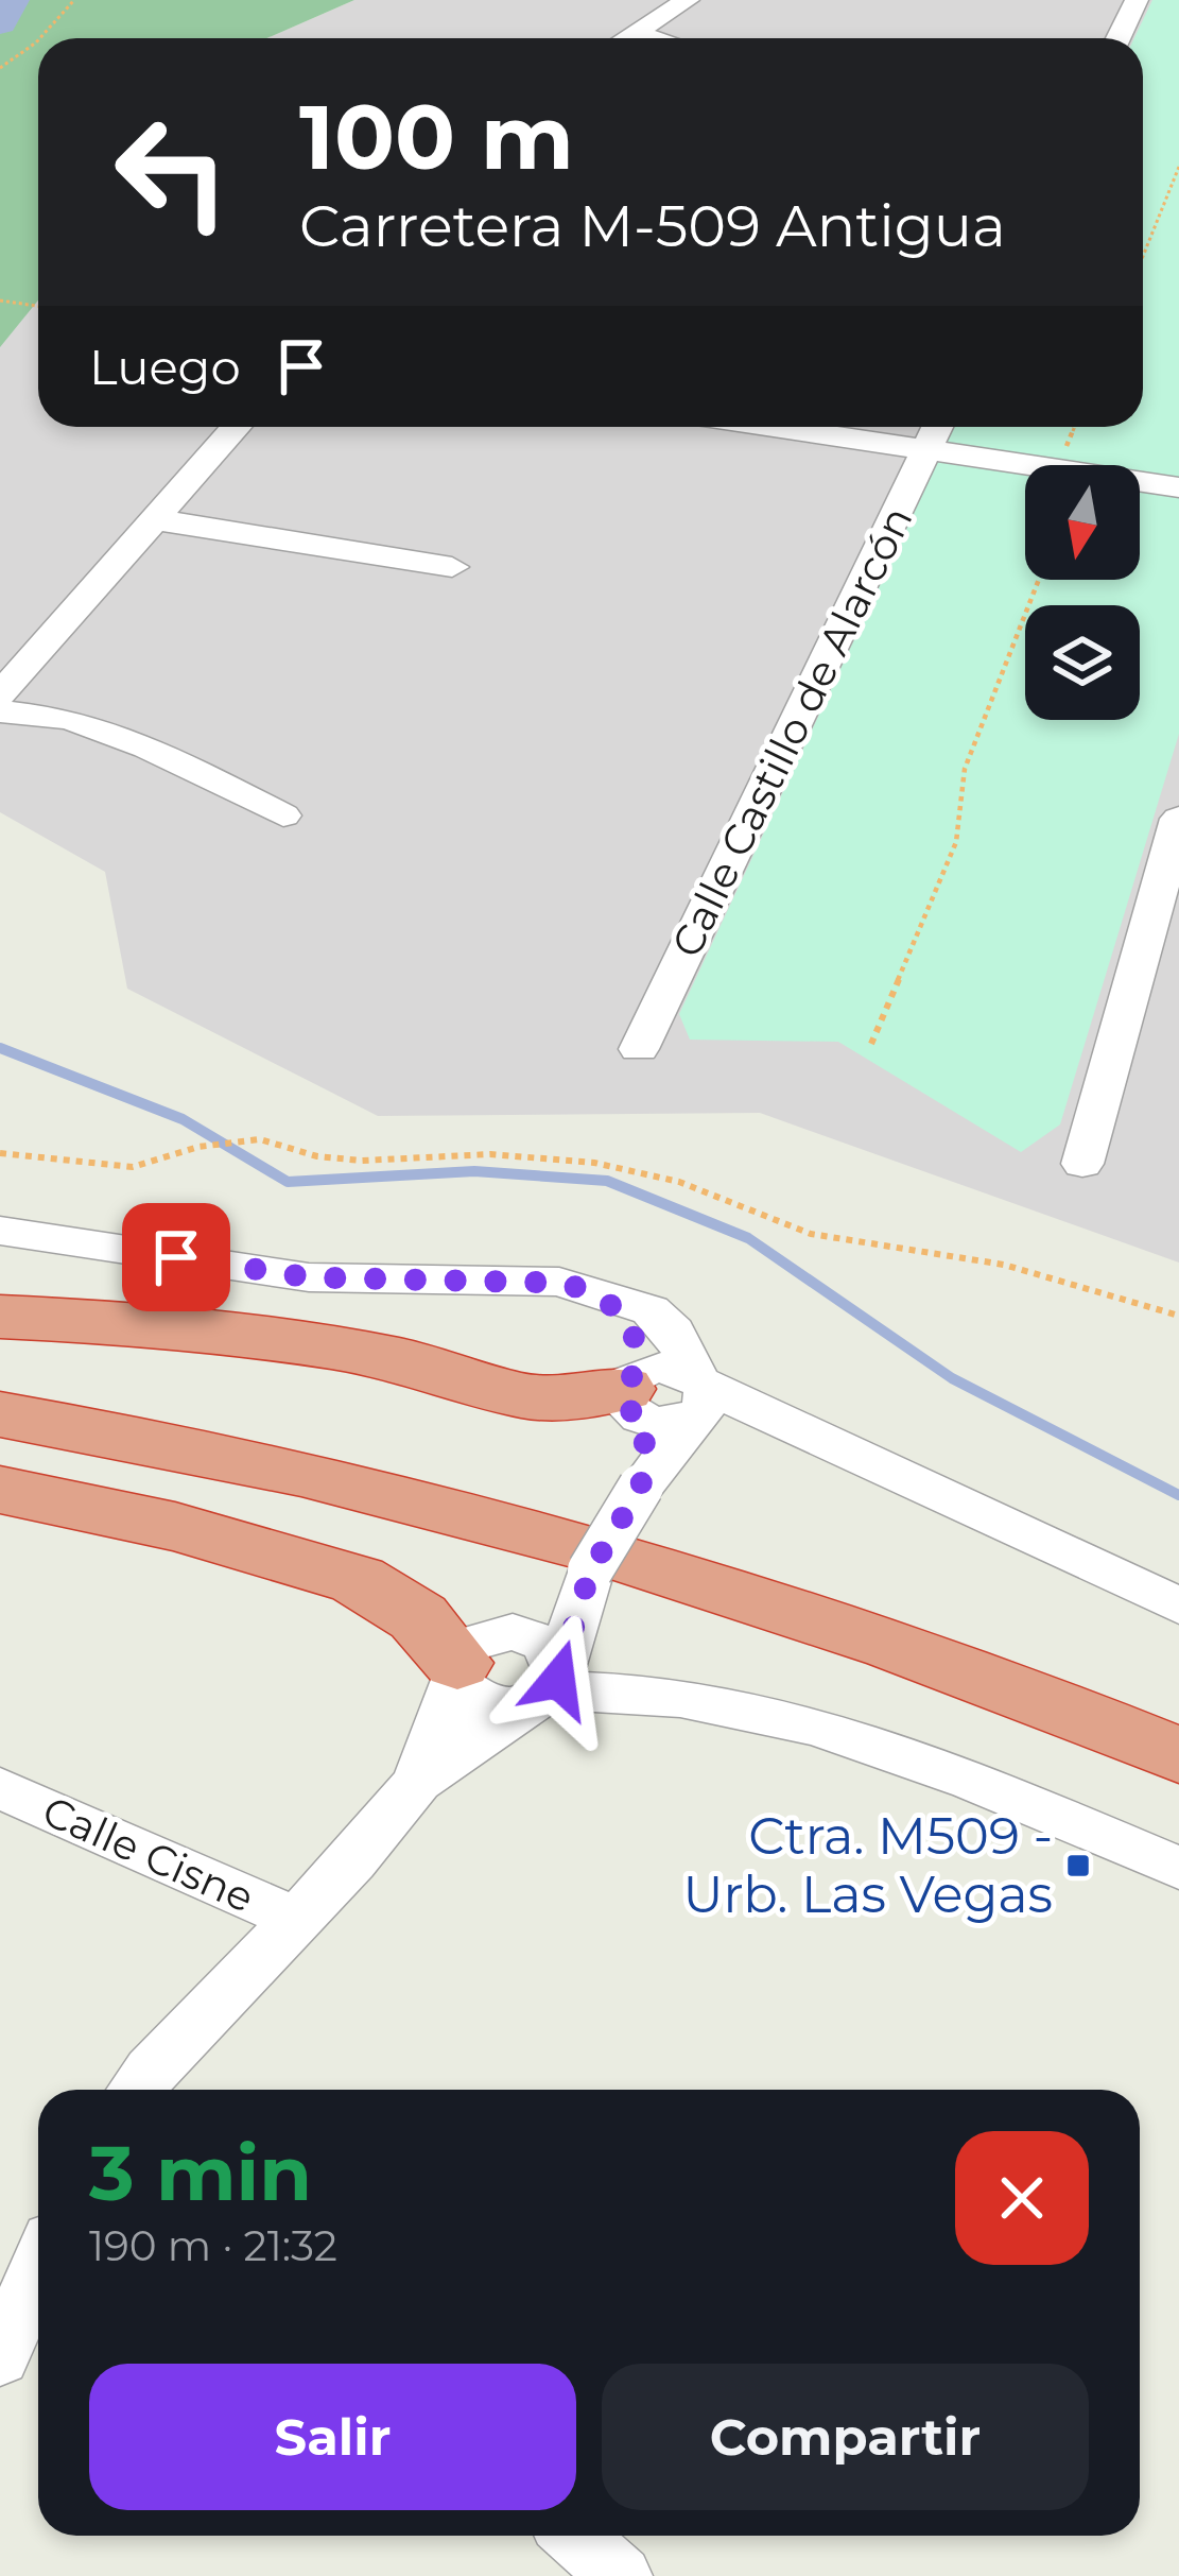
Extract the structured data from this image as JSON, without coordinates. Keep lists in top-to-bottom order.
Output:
{
  "streets": {
    "street": ["Calle Castillo de Alarcón", "Calle Cisne"]
  },
  "places": {
    "transit": ["Ctra. M509 - Urb. Las Vegas"]
  },
  "north": "bottom",
  "page": {
    "turn": ["100 m", "Carretera M-509 Antigua"],
    "then": "Luego",
    "heading": ["3 min", "190 m · 21:32"],
    "buttons": ["Salir", "Compartir"]
  }
}
